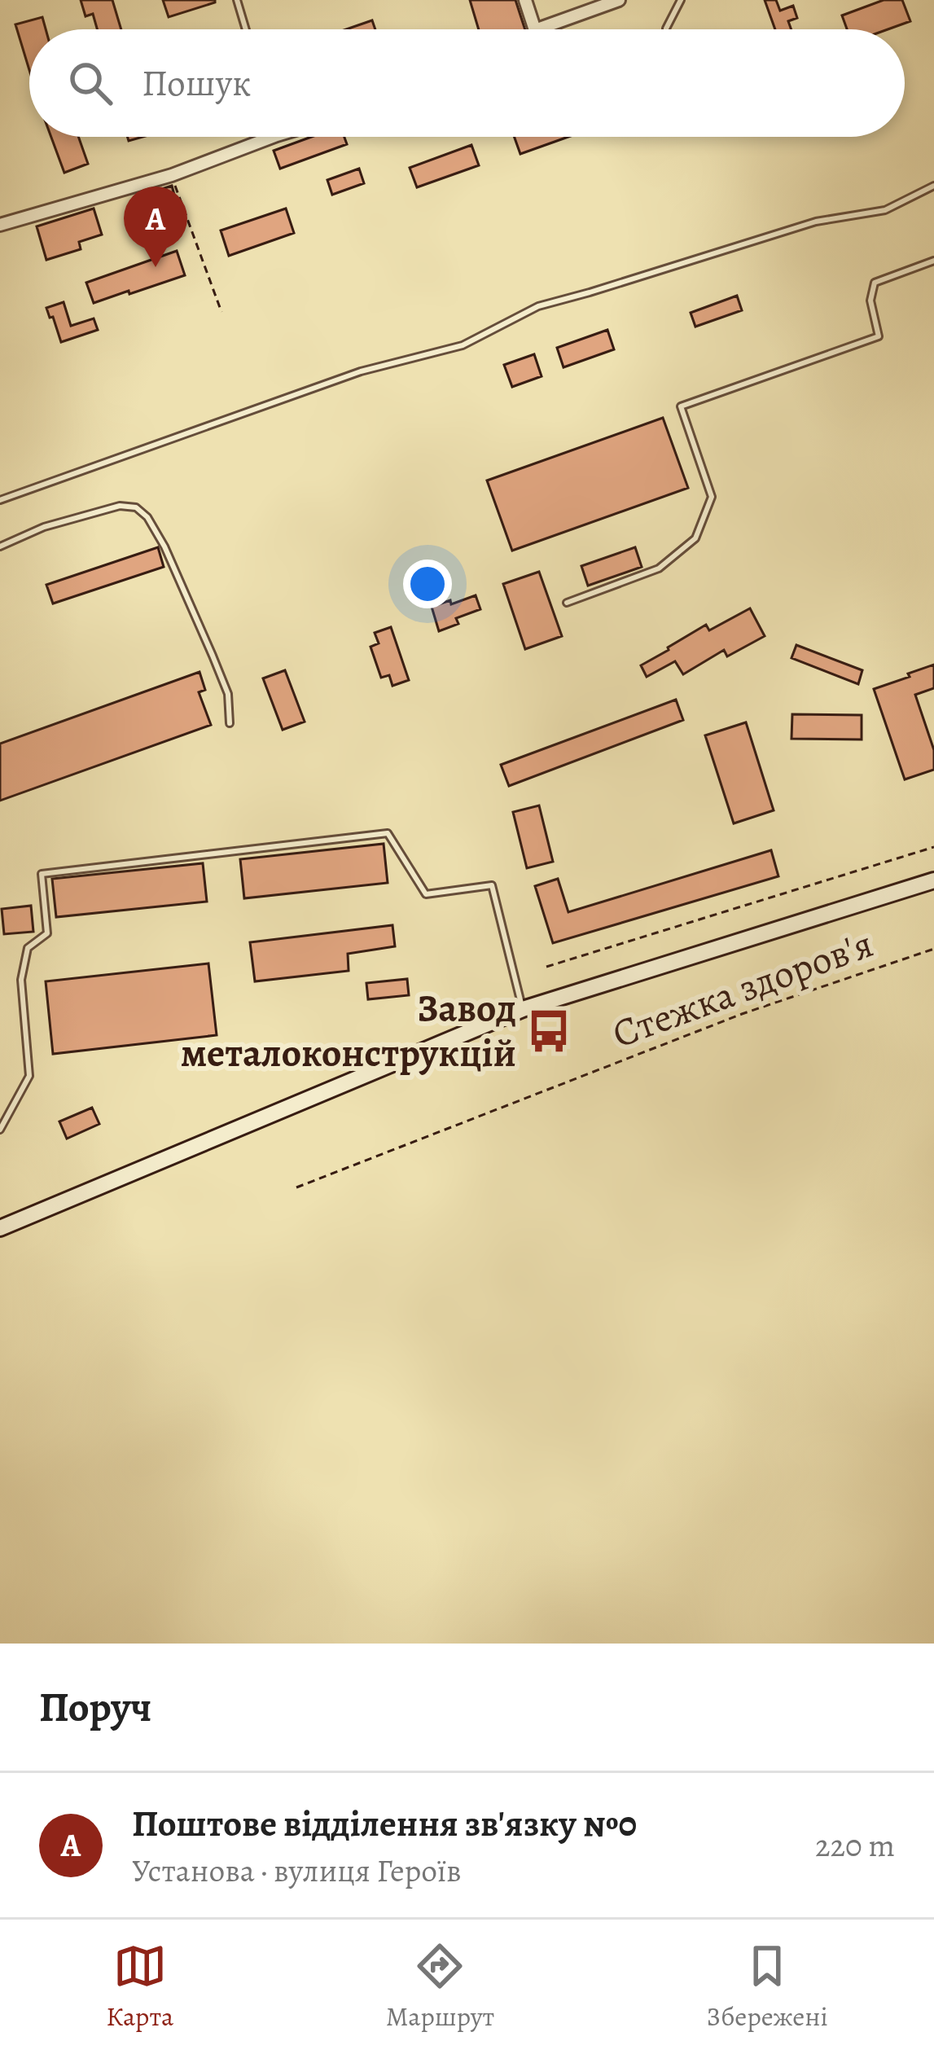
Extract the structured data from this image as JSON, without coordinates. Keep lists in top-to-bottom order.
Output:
{
  "streets": {
    "path": ["Стежка здоров'я"]
  },
  "places": {
    "bus stop": ["Завод металоконструкцій"]
  },
  "page": {
    "search": "Пошук",
    "pins": "A",
    "heading": "Поруч",
    "list": [
      {
        "mark": "A",
        "name": "Поштове відділення зв'язку №0",
        "note": "Установа · вулиця Героїв",
        "value": "220 m"
      }
    ],
    "nav": ["Карта", "Маршрут", "Збережені"]
  }
}
